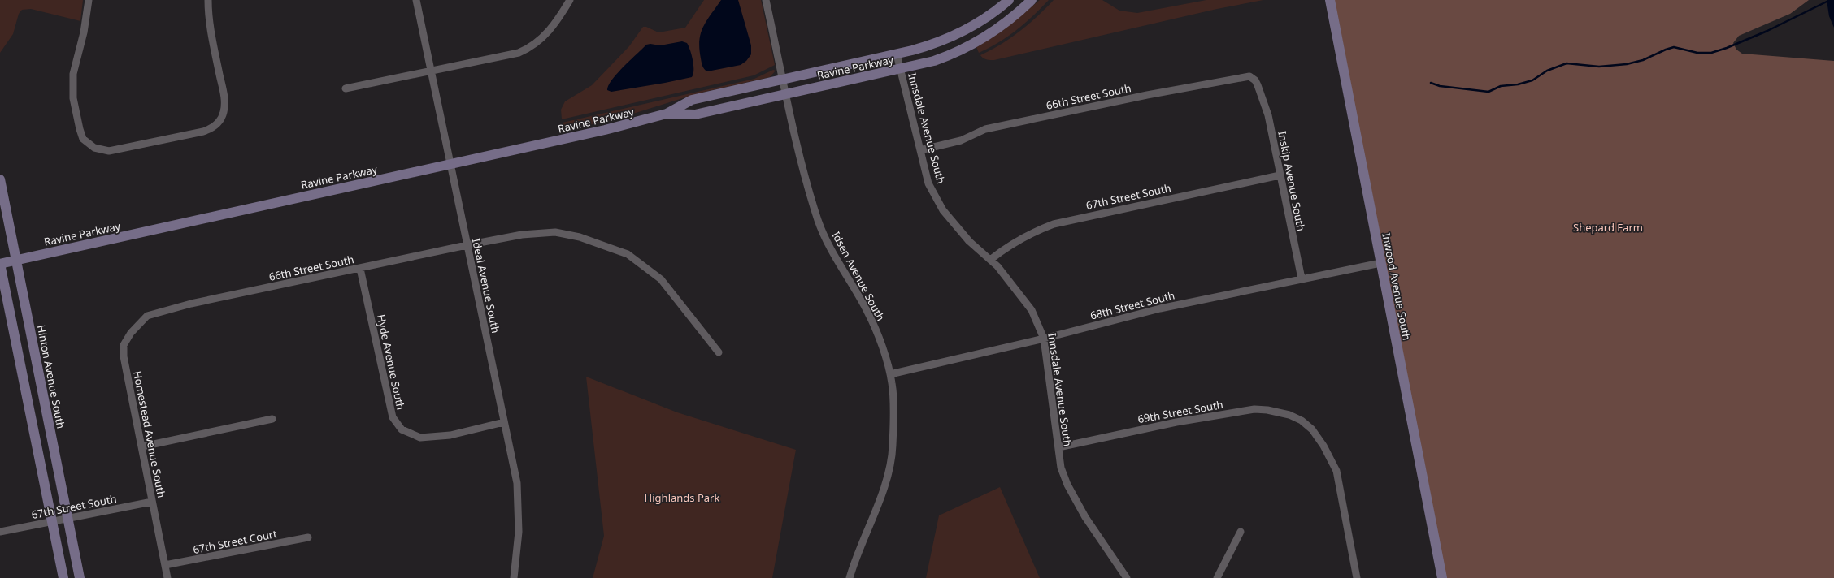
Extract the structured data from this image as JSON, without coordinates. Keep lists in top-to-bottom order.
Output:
{
  "streets": {
    "street": [
      "Ravine Parkway",
      "66th Street South",
      "Innsdale Avenue South",
      "Inskip Avenue South",
      "67th Street South",
      "Idsen Avenue South",
      "Ideal Avenue South",
      "Inwood Avenue South",
      "68th Street South",
      "Hyde Avenue South",
      "Hinton Avenue South",
      "69th Street South",
      "Homestead Avenue South",
      "67th Street Court"
    ]
  },
  "crossings": [
    ["Ravine Parkway", "Innsdale Avenue South"],
    ["Ravine Parkway", "Idsen Avenue South"],
    ["Ravine Parkway", "Ideal Avenue South"],
    ["Ravine Parkway", "Hinton Avenue South"],
    ["66th Street South", "Innsdale Avenue South"],
    ["66th Street South", "Inskip Avenue South"],
    ["66th Street South", "Ideal Avenue South"],
    ["66th Street South", "Hyde Avenue South"],
    ["66th Street South", "Homestead Avenue South"],
    ["Innsdale Avenue South", "67th Street South"],
    ["Innsdale Avenue South", "68th Street South"],
    ["Innsdale Avenue South", "69th Street South"],
    ["Inskip Avenue South", "67th Street South"],
    ["Inskip Avenue South", "68th Street South"],
    ["67th Street South", "Hinton Avenue South"],
    ["67th Street South", "Homestead Avenue South"],
    ["Idsen Avenue South", "68th Street South"],
    ["Ideal Avenue South", "Hyde Avenue South"],
    ["Inwood Avenue South", "68th Street South"],
    ["Homestead Avenue South", "67th Street Court"]
  ],
  "parks": ["Shepard Farm", "Highlands Park"]
}
